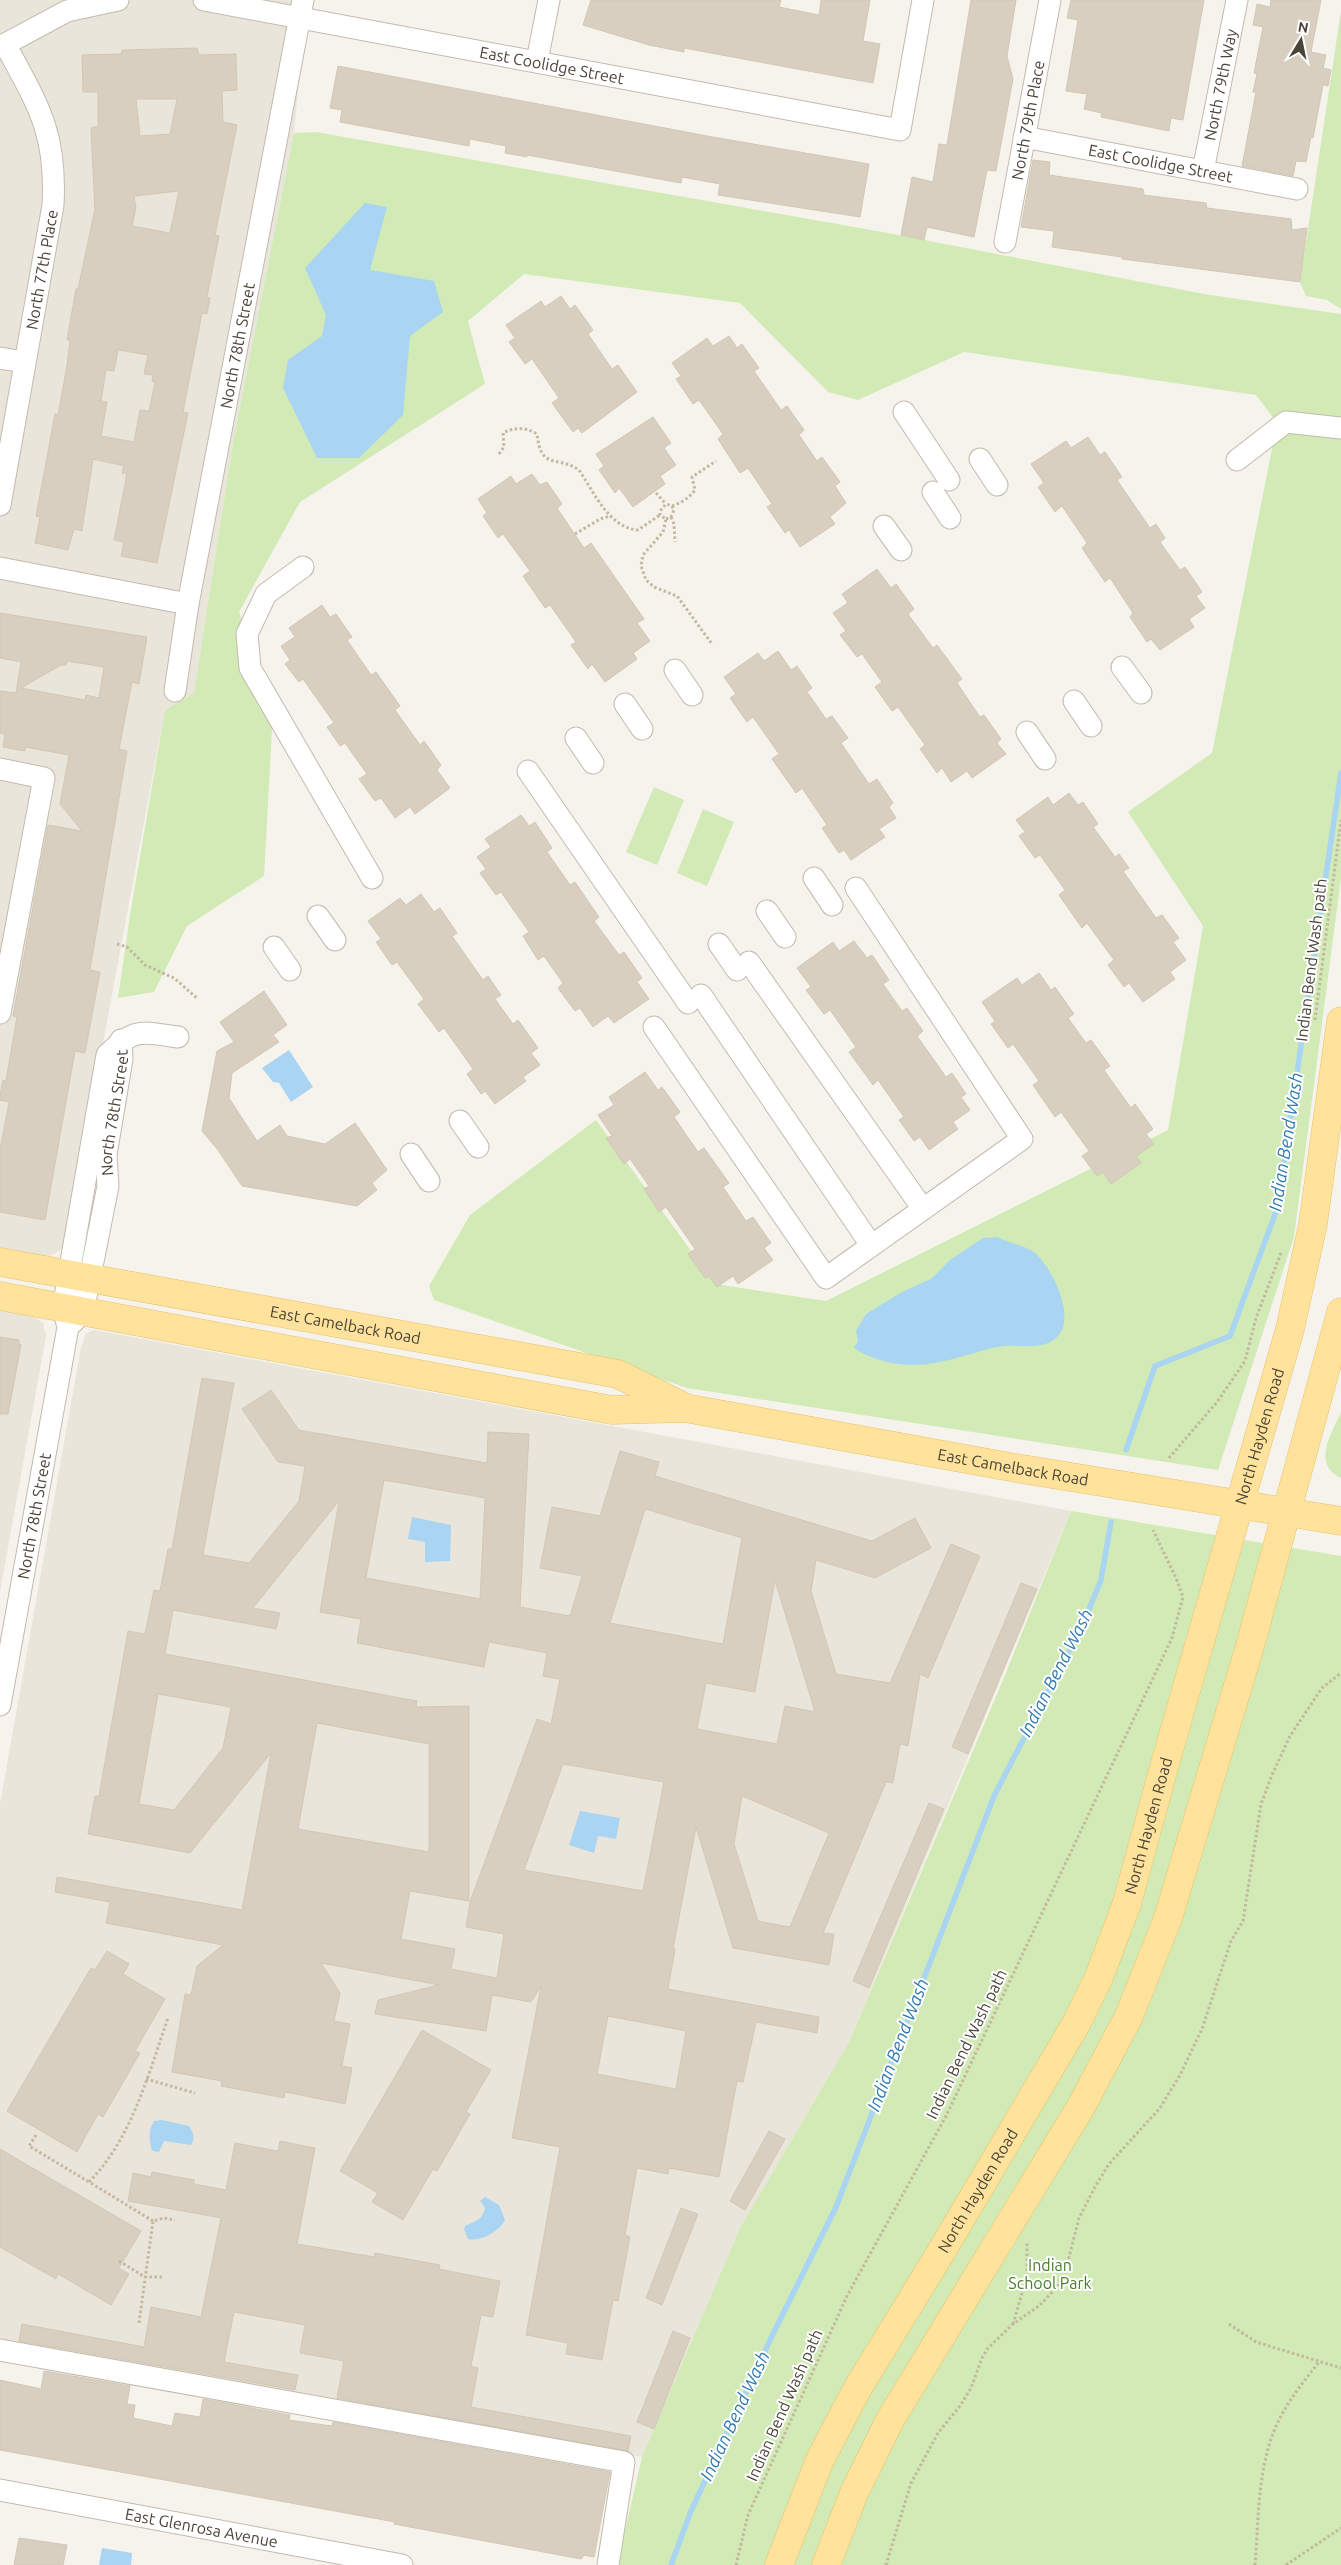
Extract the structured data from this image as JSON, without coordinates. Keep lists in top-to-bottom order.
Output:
{
  "streets": {
    "main road": ["East Camelback Road", "North Hayden Road"],
    "street": [
      "East Coolidge Street",
      "North 79th Way",
      "North 79th Place",
      "North 77th Place",
      "North 78th Street",
      "East Glenrosa Avenue"
    ],
    "path": ["Indian Bend Wash path"]
  },
  "crossings": [
    ["East Coolidge Street", "North 79th Way"],
    ["East Coolidge Street", "North 79th Place"],
    ["East Coolidge Street", "North 78th Street"],
    ["North 78th Street", "East Camelback Road"],
    ["East Camelback Road", "North Hayden Road"]
  ],
  "water": ["Indian Bend Wash"],
  "parks": ["Indian School Park"],
  "north": "top"
}
